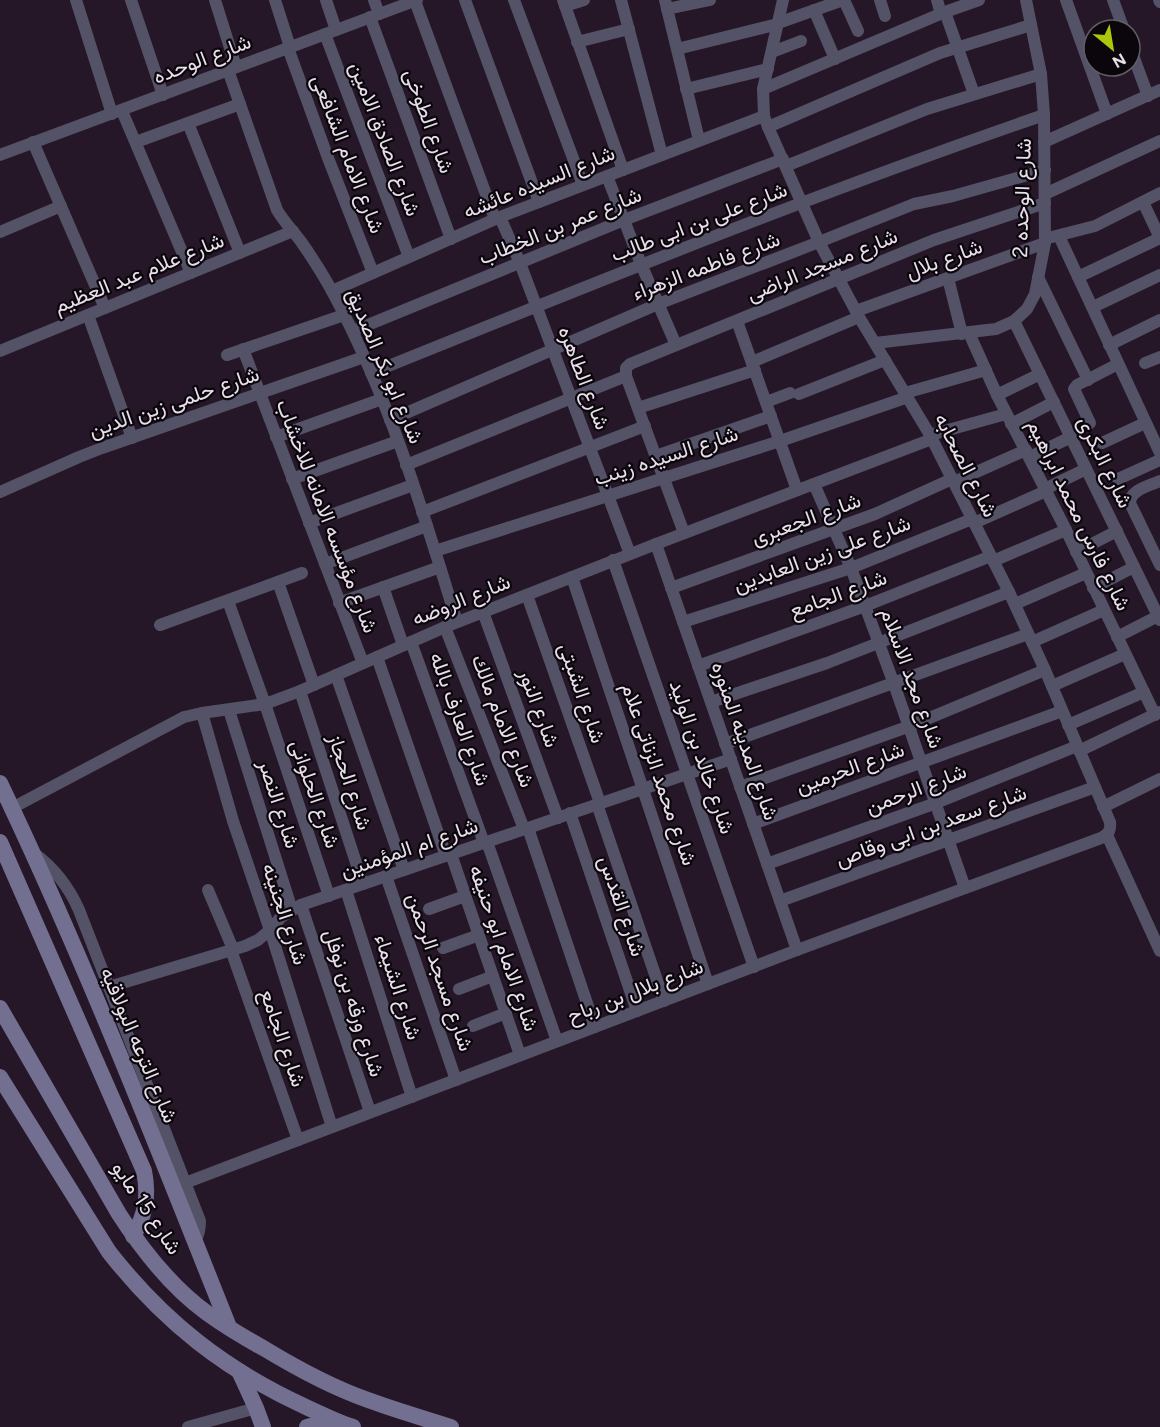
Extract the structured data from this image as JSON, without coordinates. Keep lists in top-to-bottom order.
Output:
{
  "streets": {
    "main road": ["شارع الترعه البولاقيه", "شارع 15 مايو"],
    "street": [
      "شارع الوحده",
      "شارع الطوخى",
      "شارع الصادق الامين",
      "شارع الامام الشافعى",
      "شارع السيده عائشه",
      "شارع الوحده 2",
      "شارع على بن ابى طالب",
      "شارع عمر بن الخطاب",
      "شارع بلال",
      "شارع مسجد الراضى",
      "شارع فاطمه الزهراء",
      "شارع علام عبد العظيم",
      "شارع ابو بكر الصديق",
      "شارع الطاهره",
      "شارع حلمى زين الدين",
      "شارع السيده زينب",
      "شارع البكرى",
      "شارع الصحابه",
      "شارع فارس محمد ابراهيم",
      "شارع مؤسسه الامانه للاخشاب",
      "شارع الجعبرى",
      "شارع على زين العابدين",
      "شارع الجامع",
      "شارع الروضه",
      "شارع مجد الاسلام",
      "شارع الشبتى",
      "شارع النور",
      "شارع العارف بالله",
      "شارع الامام مالك",
      "شارع المدينه المنوره",
      "شارع خالد بن الوليد",
      "شارع الحرمين",
      "شارع محمد الزناتى علام",
      "شارع الحجاز",
      "شارع الرحمن",
      "شارع الحلوانى",
      "شارع النصر",
      "شارع سعد بن ابى وقاص",
      "شارع ام المؤمنين",
      "شارع القدس",
      "شارع الجنينه",
      "شارع الامام ابو حنيفه",
      "شارع مسجد الرحمن",
      "شارع الشيماء",
      "شارع بلال بن رباح",
      "شارع ورقه بن نوفل"
    ]
  },
  "crossings": [
    ["شارع الوحده", "شارع الطوخى"],
    ["شارع الوحده", "شارع الصادق الامين"],
    ["شارع الوحده", "شارع الامام الشافعى"],
    ["شارع الوحده", "شارع ابو بكر الصديق"],
    ["شارع الوحده", "شارع الطاهره"],
    ["شارع الطوخى", "شارع السيده عائشه"],
    ["شارع الصادق الامين", "شارع السيده عائشه"],
    ["شارع الامام الشافعى", "شارع السيده عائشه"],
    ["شارع السيده عائشه", "شارع الوحده 2"],
    ["شارع السيده عائشه", "شارع ابو بكر الصديق"],
    ["شارع السيده عائشه", "شارع الطاهره"],
    ["شارع السيده عائشه", "شارع الصحابه"],
    ["شارع الوحده 2", "شارع على بن ابى طالب"],
    ["شارع الوحده 2", "شارع عمر بن الخطاب"],
    ["شارع الوحده 2", "شارع بلال"],
    ["شارع الوحده 2", "شارع مسجد الراضى"],
    ["شارع الوحده 2", "شارع فاطمه الزهراء"],
    ["شارع الوحده 2", "شارع البكرى"],
    ["شارع على بن ابى طالب", "شارع ابو بكر الصديق"],
    ["شارع على بن ابى طالب", "شارع الطاهره"],
    ["شارع على بن ابى طالب", "شارع الصحابه"],
    ["شارع عمر بن الخطاب", "شارع ابو بكر الصديق"],
    ["شارع عمر بن الخطاب", "شارع الطاهره"],
    ["شارع عمر بن الخطاب", "شارع الصحابه"],
    ["شارع بلال", "شارع الصحابه"],
    ["شارع بلال", "شارع فارس محمد ابراهيم"],
    ["شارع مسجد الراضى", "شارع الصحابه"],
    ["شارع فاطمه الزهراء", "شارع ابو بكر الصديق"],
    ["شارع فاطمه الزهراء", "شارع الطاهره"],
    ["شارع فاطمه الزهراء", "شارع الصحابه"],
    ["شارع علام عبد العظيم", "شارع ابو بكر الصديق"],
    ["شارع ابو بكر الصديق", "شارع حلمى زين الدين"],
    ["شارع ابو بكر الصديق", "شارع السيده زينب"],
    ["شارع ابو بكر الصديق", "شارع الروضه"],
    ["شارع ابو بكر الصديق", "شارع الامام مالك"],
    ["شارع الطاهره", "شارع السيده زينب"],
    ["شارع الطاهره", "شارع الروضه"],
    ["شارع حلمى زين الدين", "شارع مؤسسه الامانه للاخشاب"],
    ["شارع السيده زينب", "شارع الصحابه"],
    ["شارع السيده زينب", "شارع فارس محمد ابراهيم"],
    ["شارع البكرى", "شارع الجعبرى"],
    ["شارع البكرى", "شارع على زين العابدين"],
    ["شارع البكرى", "شارع الروضه"],
    ["شارع الصحابه", "شارع الجعبرى"],
    ["شارع الصحابه", "شارع على زين العابدين"],
    ["شارع الصحابه", "شارع الجامع"],
    ["شارع الصحابه", "شارع الروضه"],
    ["شارع الصحابه", "شارع الحرمين"],
    ["شارع الصحابه", "شارع الرحمن"],
    ["شارع الصحابه", "شارع سعد بن ابى وقاص"],
    ["شارع الصحابه", "شارع بلال بن رباح"],
    ["شارع فارس محمد ابراهيم", "شارع الجعبرى"],
    ["شارع فارس محمد ابراهيم", "شارع على زين العابدين"],
    ["شارع فارس محمد ابراهيم", "شارع الجامع"],
    ["شارع فارس محمد ابراهيم", "شارع الروضه"],
    ["شارع فارس محمد ابراهيم", "شارع الرحمن"],
    ["شارع مؤسسه الامانه للاخشاب", "شارع الروضه"],
    ["شارع الجعبرى", "شارع مجد الاسلام"],
    ["شارع الجعبرى", "شارع المدينه المنوره"],
    ["شارع على زين العابدين", "شارع مجد الاسلام"],
    ["شارع على زين العابدين", "شارع المدينه المنوره"],
    ["شارع الجامع", "شارع مجد الاسلام"],
    ["شارع الجامع", "شارع المدينه المنوره"],
    ["شارع الجامع", "شارع ام المؤمنين"],
    ["شارع الجامع", "شارع بلال بن رباح"],
    ["شارع الروضه", "شارع مجد الاسلام"],
    ["شارع الروضه", "شارع الشبتى"],
    ["شارع الروضه", "شارع النور"],
    ["شارع الروضه", "شارع العارف بالله"],
    ["شارع الروضه", "شارع الامام مالك"],
    ["شارع الروضه", "شارع المدينه المنوره"],
    ["شارع الروضه", "شارع خالد بن الوليد"],
    ["شارع الروضه", "شارع محمد الزناتى علام"],
    ["شارع الروضه", "شارع الحجاز"],
    ["شارع الروضه", "شارع الحلوانى"],
    ["شارع الروضه", "شارع النصر"],
    ["شارع الروضه", "شارع الجنينه"],
    ["شارع الروضه", "شارع الامام ابو حنيفه"],
    ["شارع الروضه", "شارع الترعه البولاقيه"],
    ["شارع مجد الاسلام", "شارع الحرمين"],
    ["شارع مجد الاسلام", "شارع الرحمن"],
    ["شارع مجد الاسلام", "شارع سعد بن ابى وقاص"],
    ["شارع مجد الاسلام", "شارع بلال بن رباح"],
    ["شارع الشبتى", "شارع ام المؤمنين"],
    ["شارع الشبتى", "شارع بلال بن رباح"],
    ["شارع النور", "شارع ام المؤمنين"],
    ["شارع العارف بالله", "شارع ام المؤمنين"],
    ["شارع العارف بالله", "شارع بلال بن رباح"],
    ["شارع الامام مالك", "شارع ام المؤمنين"],
    ["شارع الامام مالك", "شارع بلال بن رباح"],
    ["شارع المدينه المنوره", "شارع الحرمين"],
    ["شارع المدينه المنوره", "شارع الرحمن"],
    ["شارع المدينه المنوره", "شارع سعد بن ابى وقاص"],
    ["شارع المدينه المنوره", "شارع ام المؤمنين"],
    ["شارع المدينه المنوره", "شارع بلال بن رباح"],
    ["شارع خالد بن الوليد", "شارع ام المؤمنين"],
    ["شارع خالد بن الوليد", "شارع بلال بن رباح"],
    ["شارع محمد الزناتى علام", "شارع ام المؤمنين"],
    ["شارع محمد الزناتى علام", "شارع بلال بن رباح"],
    ["شارع الحجاز", "شارع ام المؤمنين"],
    ["شارع الحلوانى", "شارع ام المؤمنين"],
    ["شارع النصر", "شارع ام المؤمنين"],
    ["شارع النصر", "شارع ورقه بن نوفل"],
    ["شارع ام المؤمنين", "شارع القدس"],
    ["شارع ام المؤمنين", "شارع الجنينه"],
    ["شارع ام المؤمنين", "شارع الامام ابو حنيفه"],
    ["شارع ام المؤمنين", "شارع مسجد الرحمن"],
    ["شارع ام المؤمنين", "شارع الشيماء"],
    ["شارع ام المؤمنين", "شارع ورقه بن نوفل"],
    ["شارع القدس", "شارع بلال بن رباح"],
    ["شارع الجنينه", "شارع بلال بن رباح"],
    ["شارع الامام ابو حنيفه", "شارع بلال بن رباح"],
    ["شارع مسجد الرحمن", "شارع بلال بن رباح"],
    ["شارع الشيماء", "شارع بلال بن رباح"],
    ["شارع بلال بن رباح", "شارع ورقه بن نوفل"],
    ["شارع الترعه البولاقيه", "شارع 15 مايو"]
  ],
  "north": "bottom right"
}
